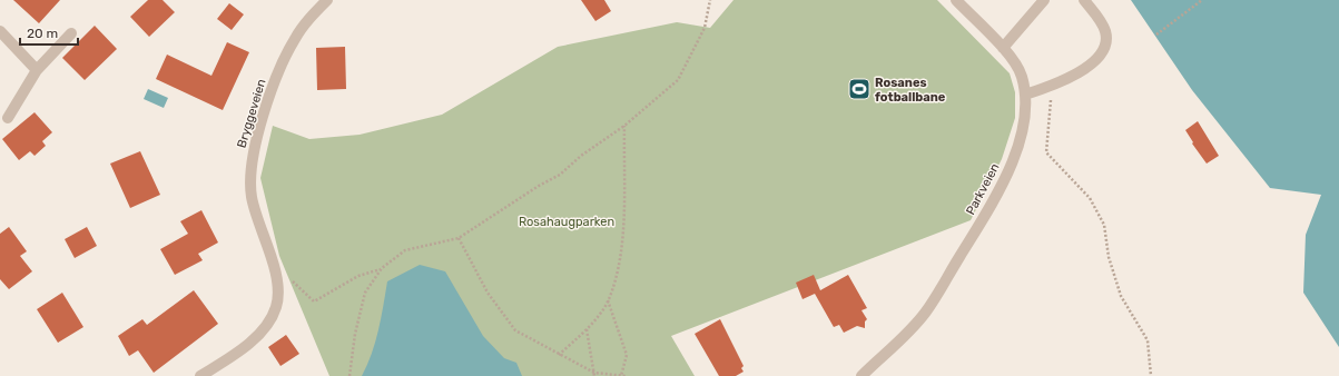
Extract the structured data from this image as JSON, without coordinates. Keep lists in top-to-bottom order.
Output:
{
  "streets": {
    "street": ["Bryggeveien", "Parkveien"]
  },
  "parks": ["Rosahaugparken"],
  "places": {
    "sports": ["Rosanes fotballbane"]
  },
  "scale_bar": "20 m"
}
